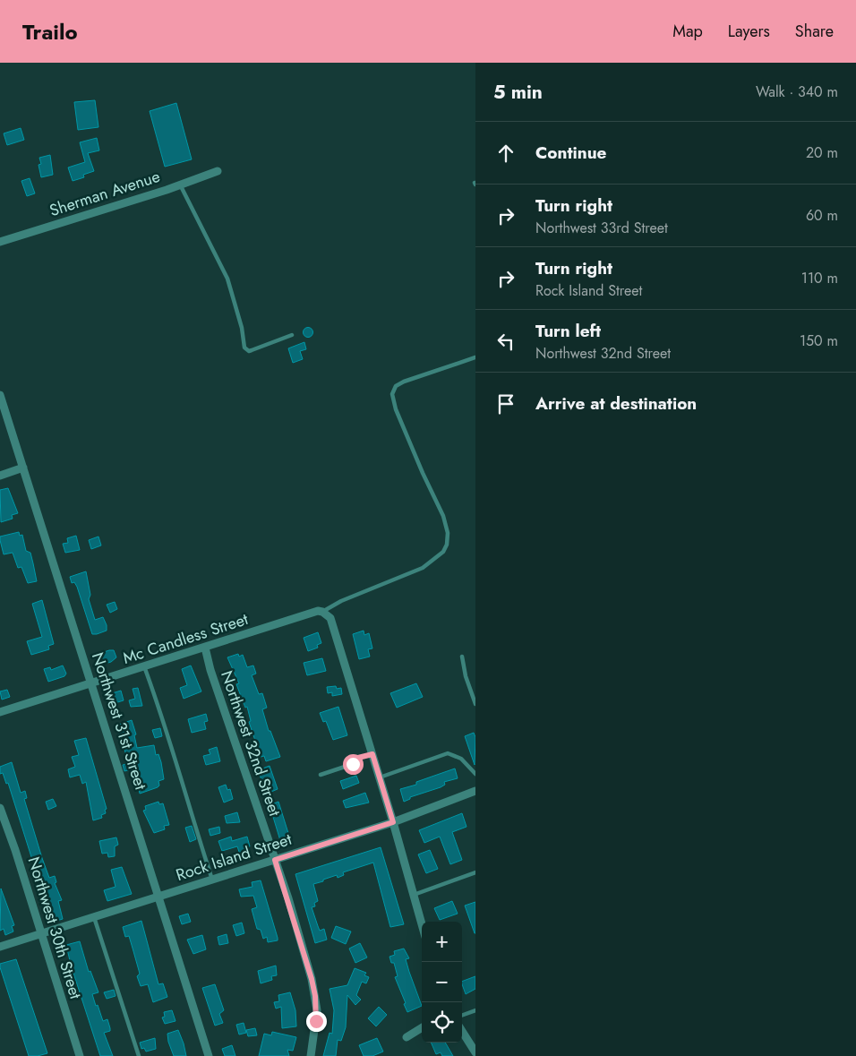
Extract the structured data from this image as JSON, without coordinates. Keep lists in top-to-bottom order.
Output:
{
  "streets": {
    "street": [
      "Sherman Avenue",
      "Mc Candless Street",
      "Northwest 31st Street",
      "Northwest 32nd Street",
      "Rock Island Street",
      "Northwest 30th Street"
    ]
  },
  "crossings": [
    ["Mc Candless Street", "Northwest 31st Street"],
    ["Mc Candless Street", "Northwest 32nd Street"],
    ["Northwest 31st Street", "Rock Island Street"],
    ["Northwest 32nd Street", "Rock Island Street"],
    ["Rock Island Street", "Northwest 30th Street"]
  ],
  "page": {
    "header": "Trailo",
    "nav": ["Map", "Layers", "Share"],
    "heading": ["5 min", "Walk · 340 m"],
    "list": [
      ["Continue", "20 m"],
      ["Turn right", "Northwest 33rd Street", "60 m"],
      ["Turn right", "Rock Island Street", "110 m"],
      ["Turn left", "Northwest 32nd Street", "150 m"],
      "Arrive at destination"
    ],
    "map_buttons": ["+", "−"]
  }
}
